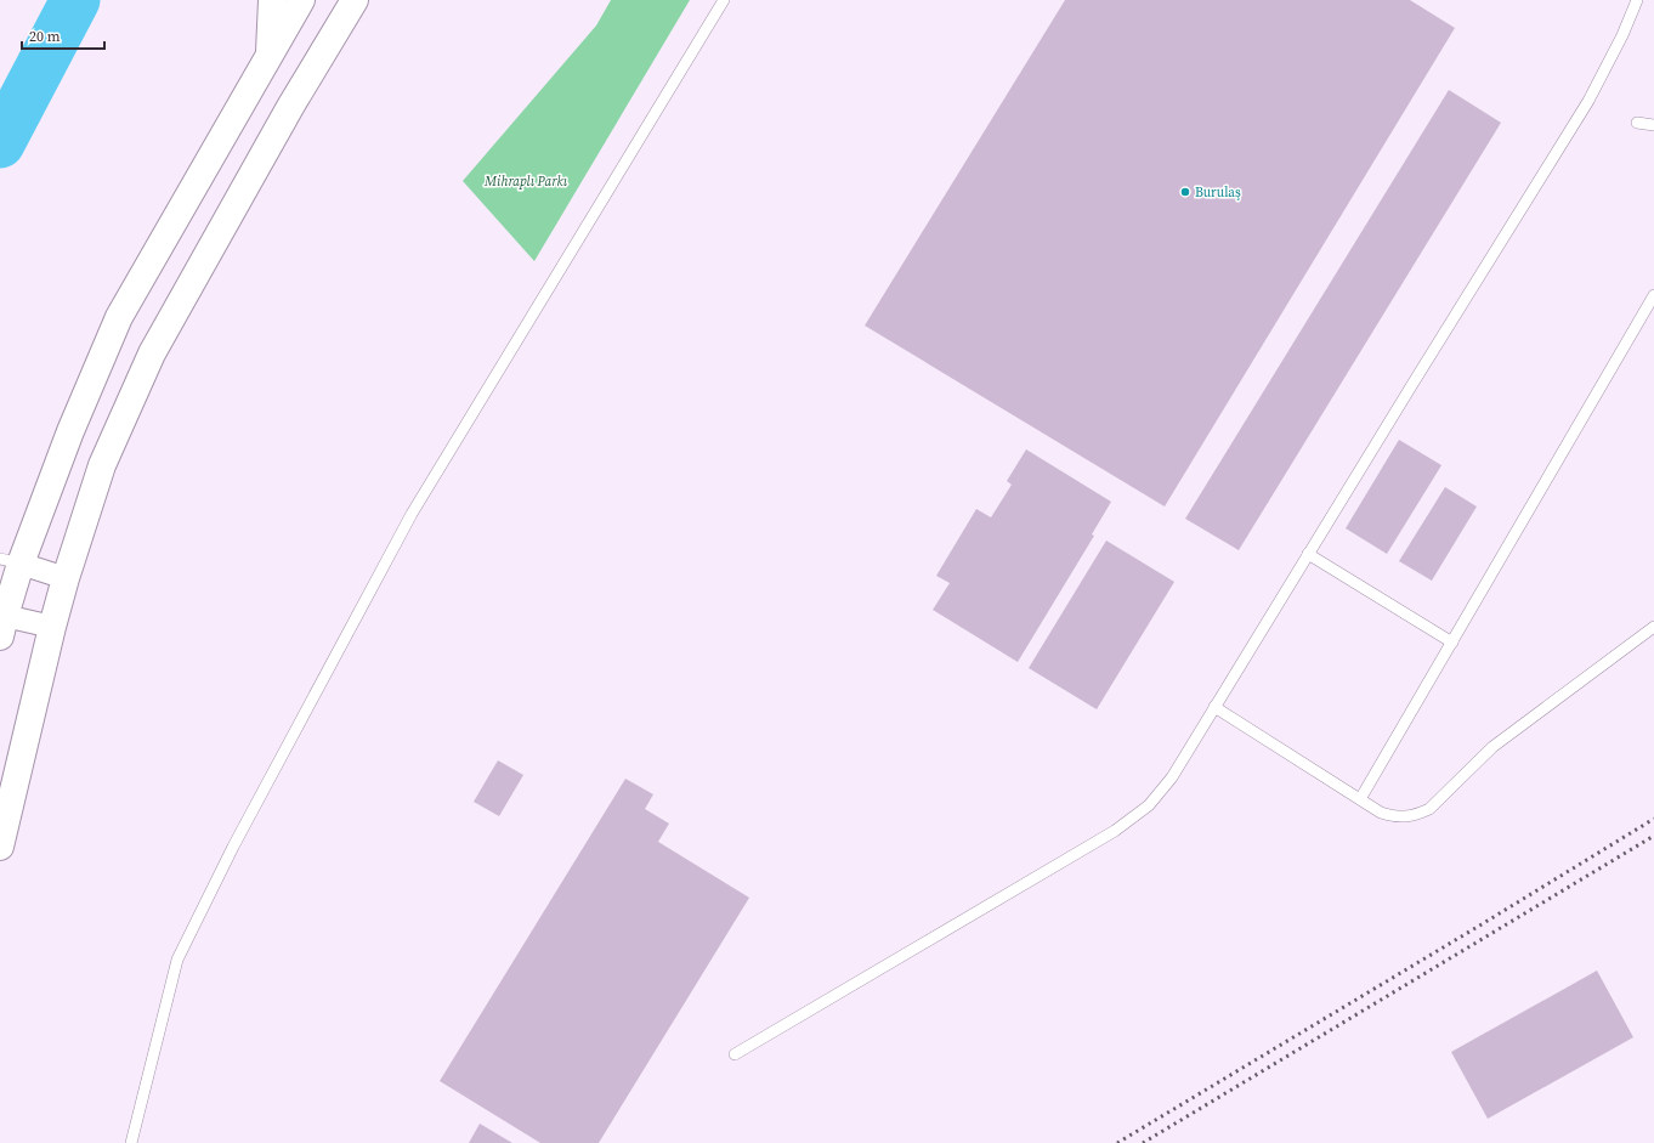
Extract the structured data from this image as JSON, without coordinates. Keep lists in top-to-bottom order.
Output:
{
  "parks": ["Mihraplı Parkı"],
  "places": ["Burulaş"],
  "scale_bar": "20 m"
}
